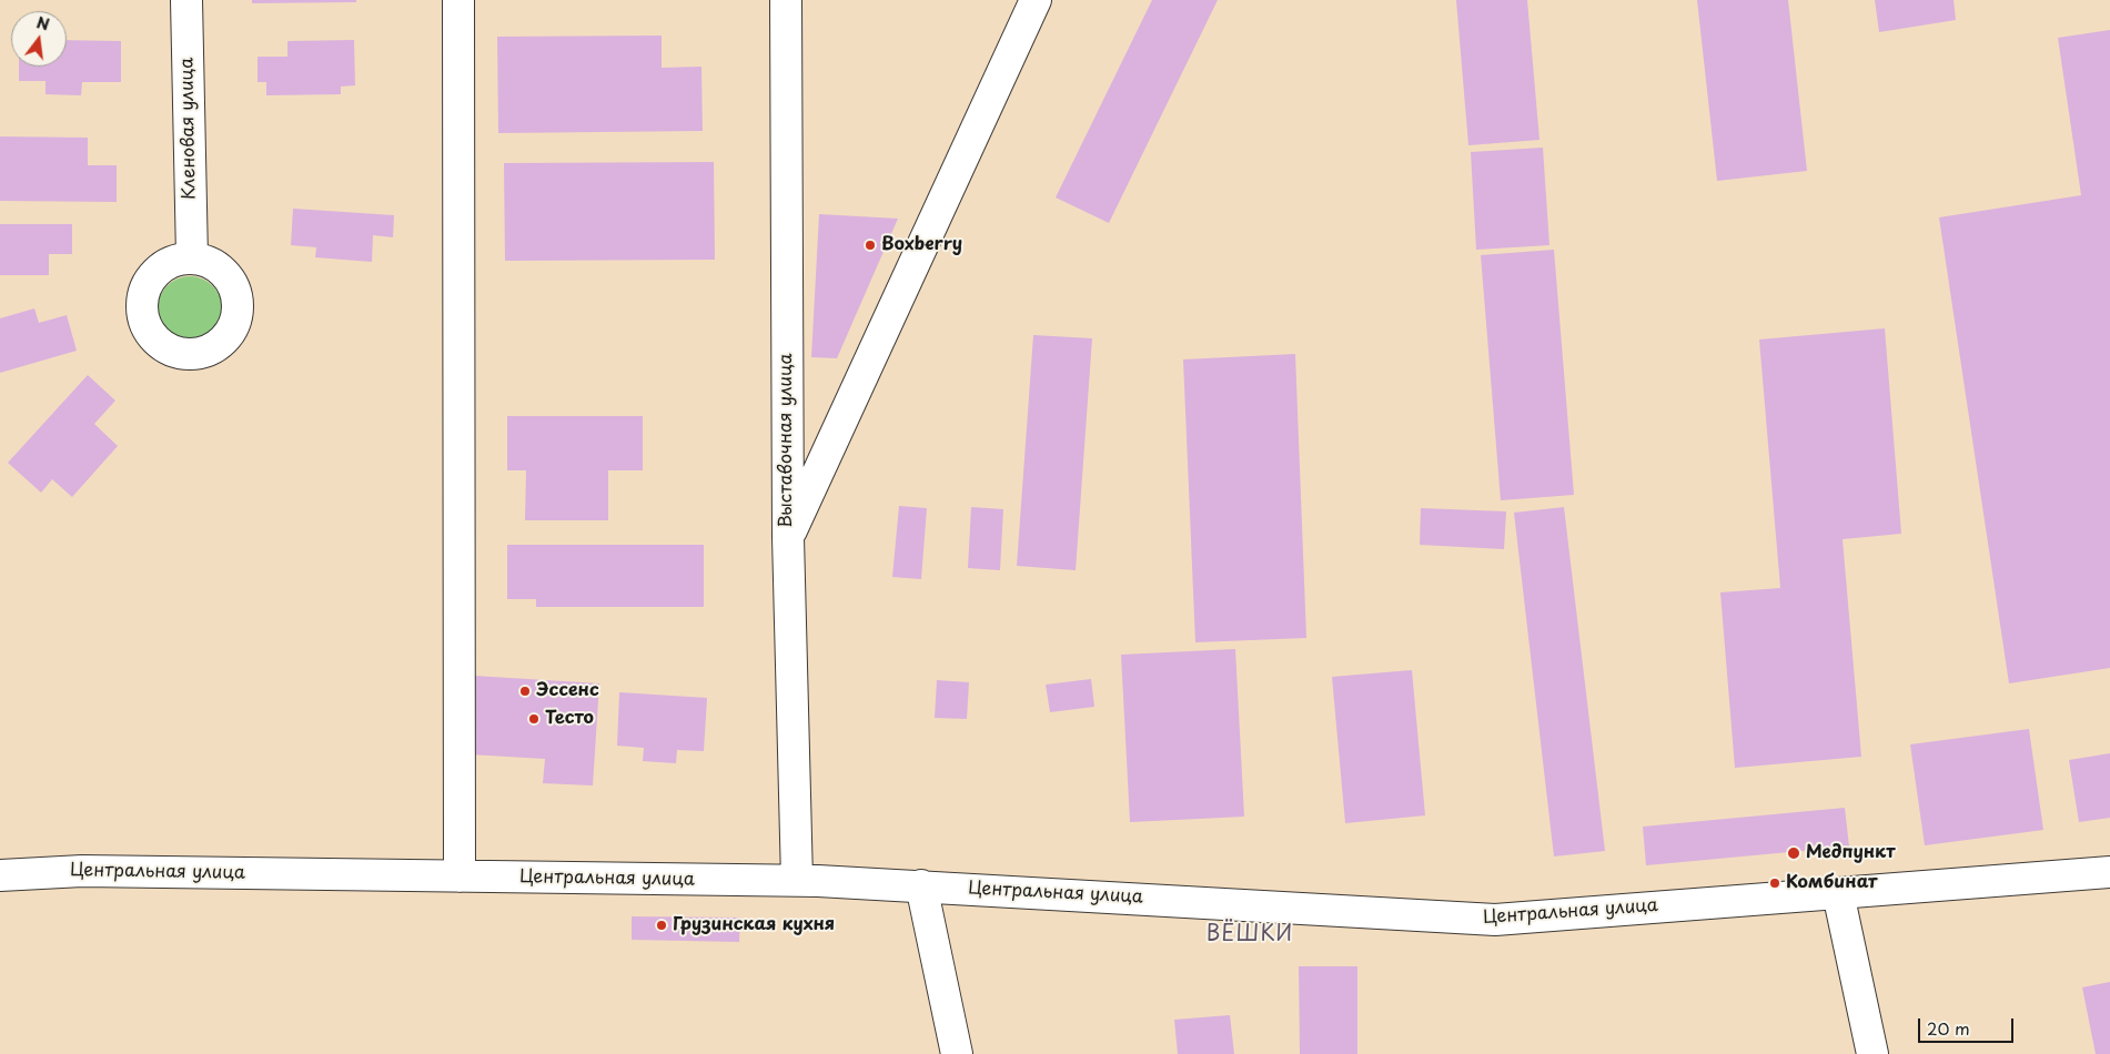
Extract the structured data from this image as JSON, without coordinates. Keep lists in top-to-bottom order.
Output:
{
  "streets": {
    "street": ["Кленовая улица", "Выставочная улица", "Центральная улица"]
  },
  "crossings": [
    ["Выставочная улица", "Центральная улица"]
  ],
  "districts": ["ВЁШКИ"],
  "places": [
    "Boxberry",
    "Эссенс",
    "Тесто",
    "Медпункт",
    "Комбинат",
    "Грузинская кухня"
  ],
  "scale_bar": "20 m",
  "north": "top"
}
